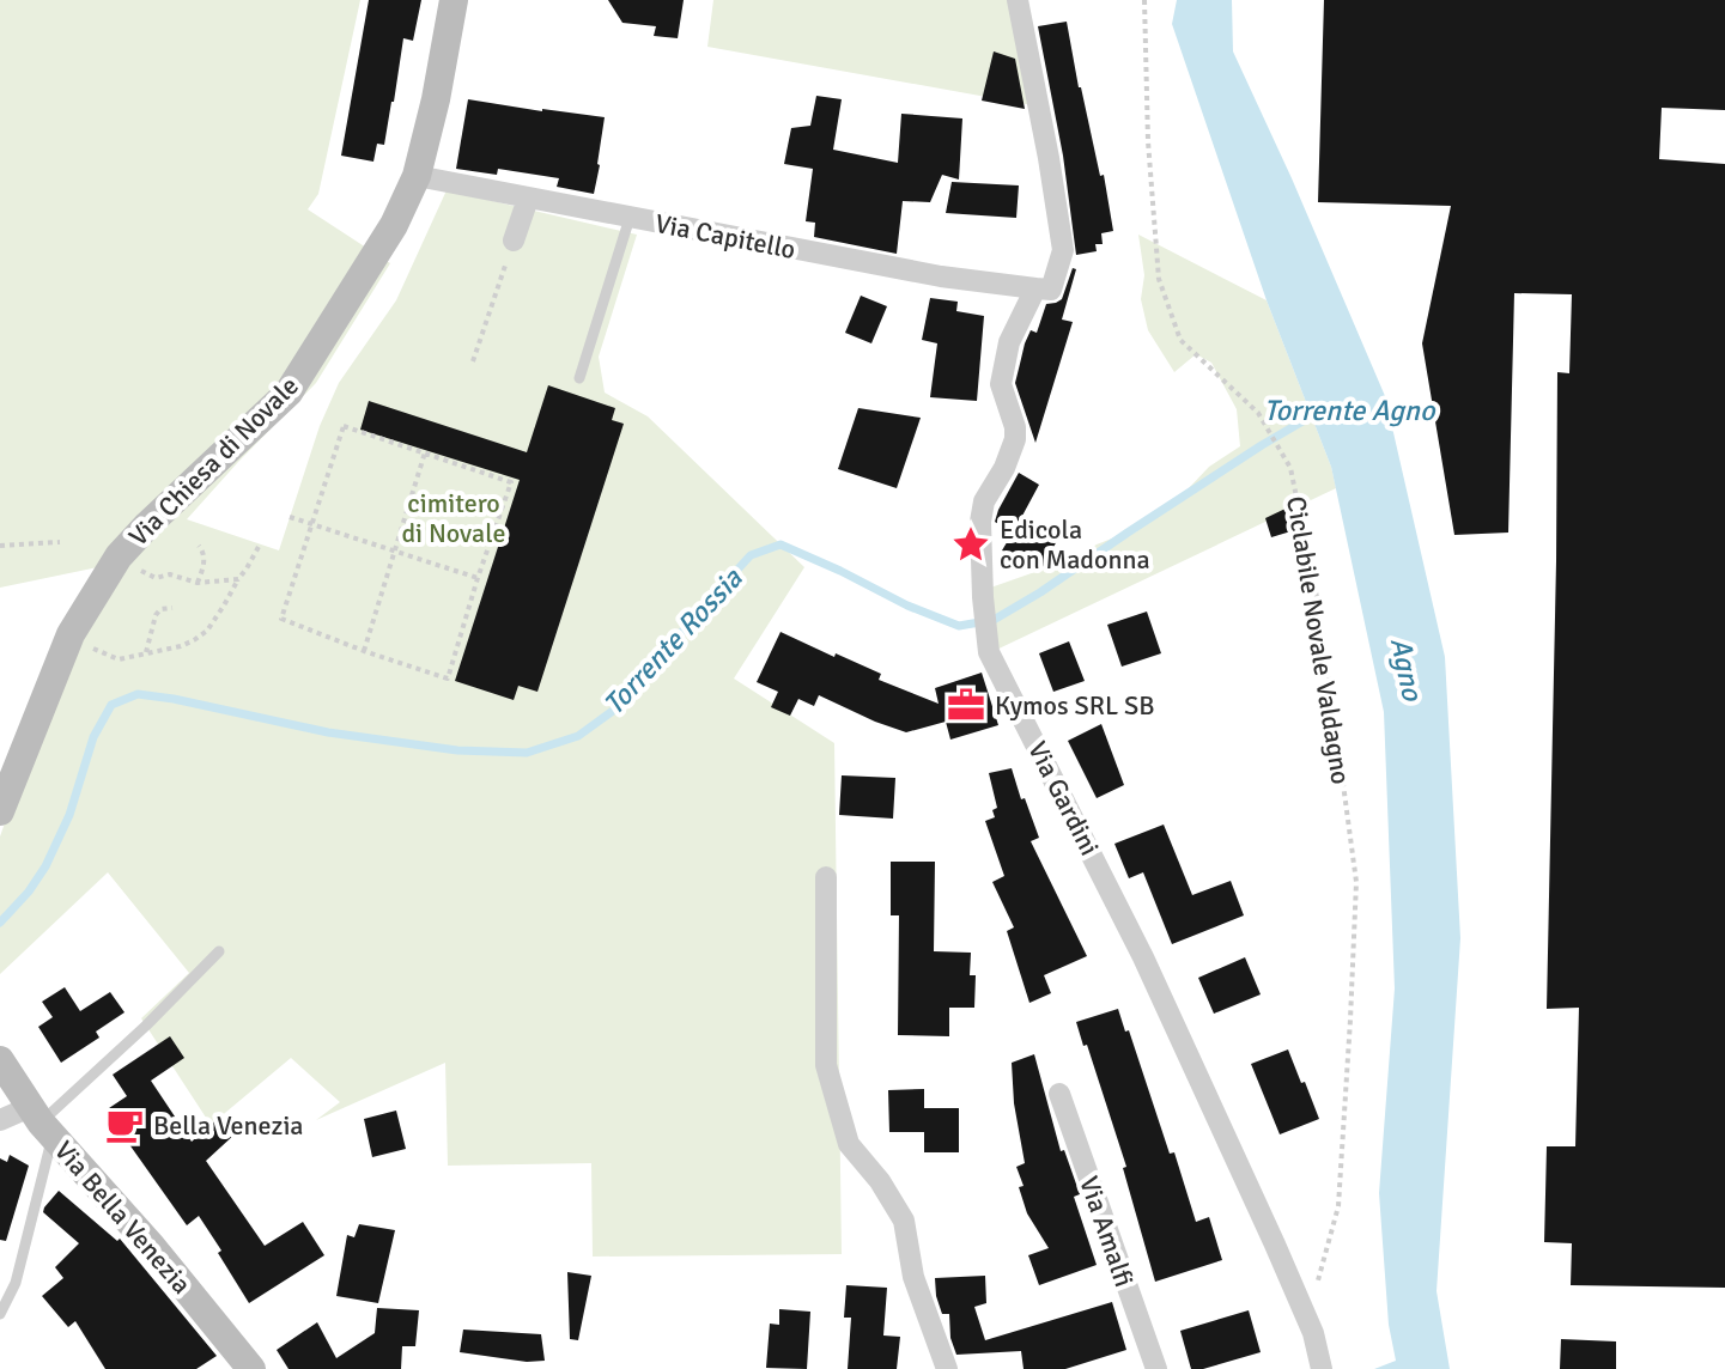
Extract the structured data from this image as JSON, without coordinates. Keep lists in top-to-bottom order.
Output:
{
  "streets": {
    "main road": ["Via Chiesa di Novale", "Via Bella Venezia"],
    "street": ["Via Capitello", "Via Gardini", "Via Amalfi"],
    "path": ["Ciclabile Novale Valdagno"]
  },
  "crossings": [
    ["Via Capitello", "Via Chiesa di Novale"],
    ["Via Capitello", "Via Gardini"],
    ["Ciclabile Novale Valdagno", "Via Gardini"]
  ],
  "water": ["Torrente Agno", "Torrente Rossia", "Agno"],
  "parks": ["cimitero di Novale"],
  "places": {
    "place": ["Edicola con Madonna"],
    "office": ["Kymos SRL SB"],
    "cafe": ["Bella Venezia"]
  }
}
